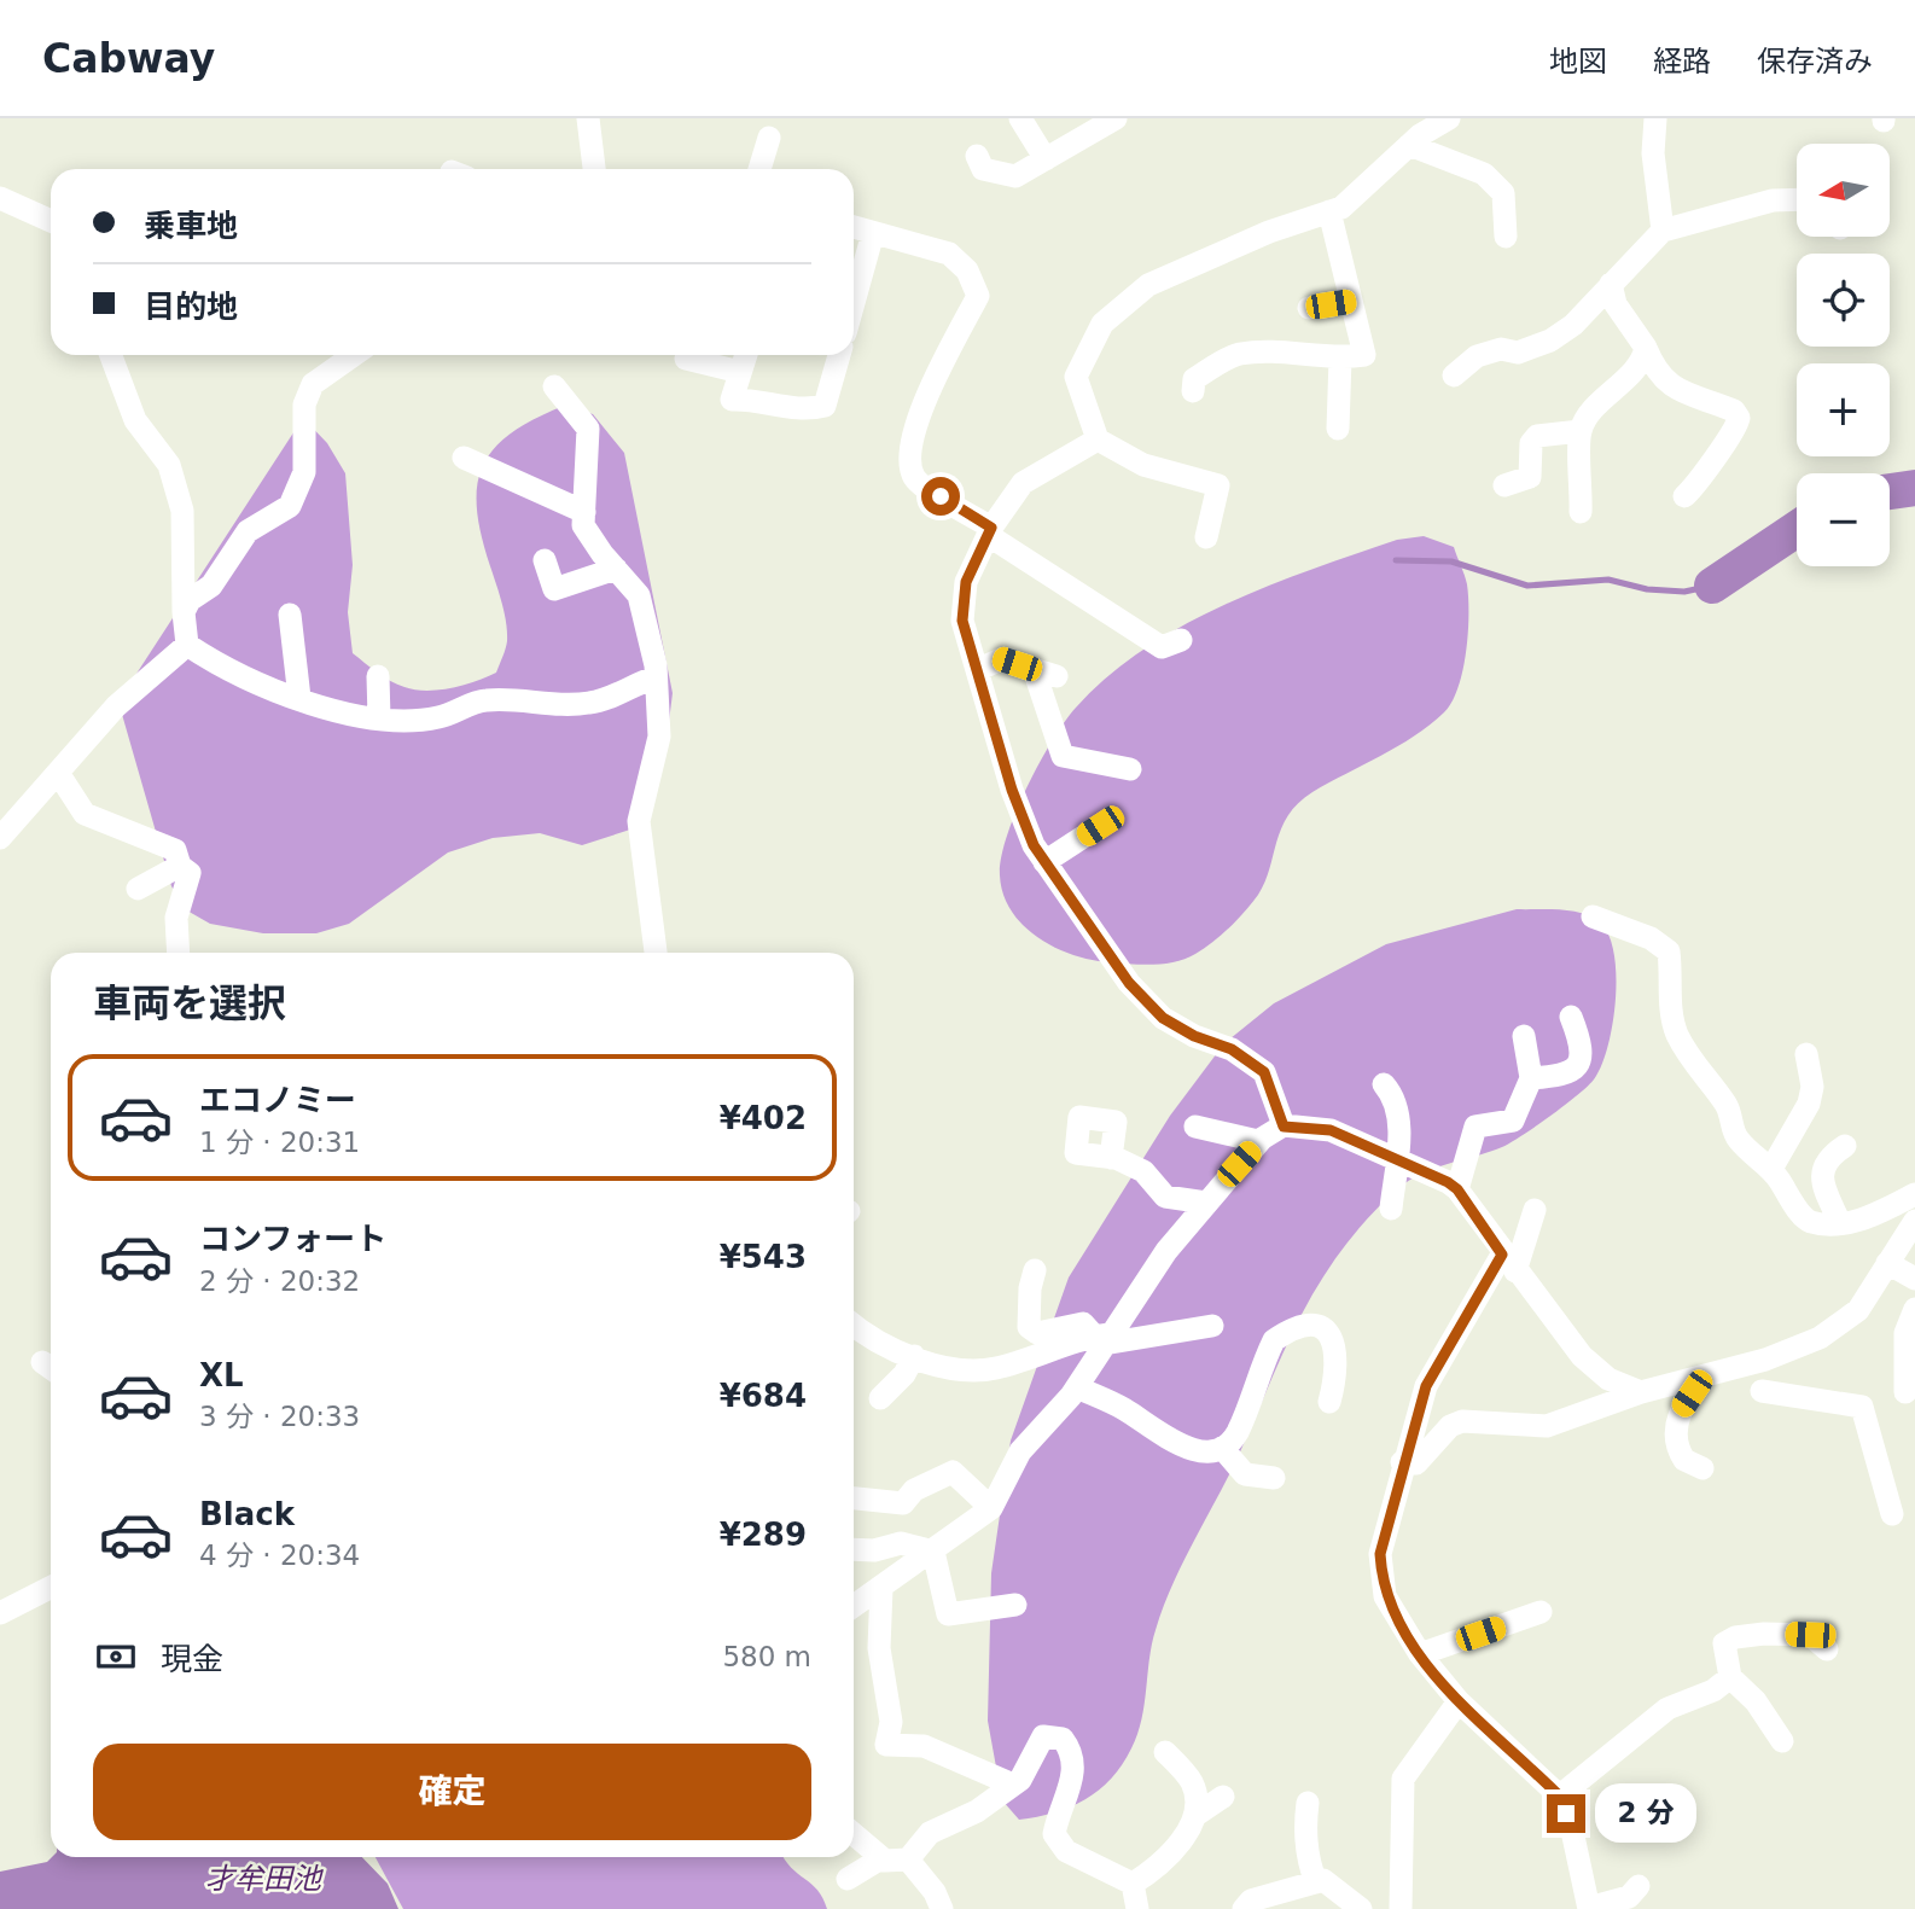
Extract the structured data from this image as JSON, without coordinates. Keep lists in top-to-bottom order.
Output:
{
  "water": ["才牟田池"],
  "north": "left",
  "page": {
    "header": "Cabway",
    "nav": ["地図", "経路", "保存済み"],
    "map_buttons": ["+", "−"],
    "banner": ["乗車地", "目的地"],
    "heading": "車両を選択",
    "list": [
      {
        "name": "エコノミー",
        "note": "1 分 · 20:31",
        "value": "¥402"
      },
      {
        "name": "コンフォート",
        "note": "2 分 · 20:32",
        "value": "¥543"
      },
      {
        "name": "XL",
        "note": "3 分 · 20:33",
        "value": "¥684"
      },
      {
        "name": "Black",
        "note": "4 分 · 20:34",
        "value": "¥289"
      }
    ],
    "pay": ["現金", "580 m"],
    "buttons": "確定",
    "bubble": "2 分"
  }
}
